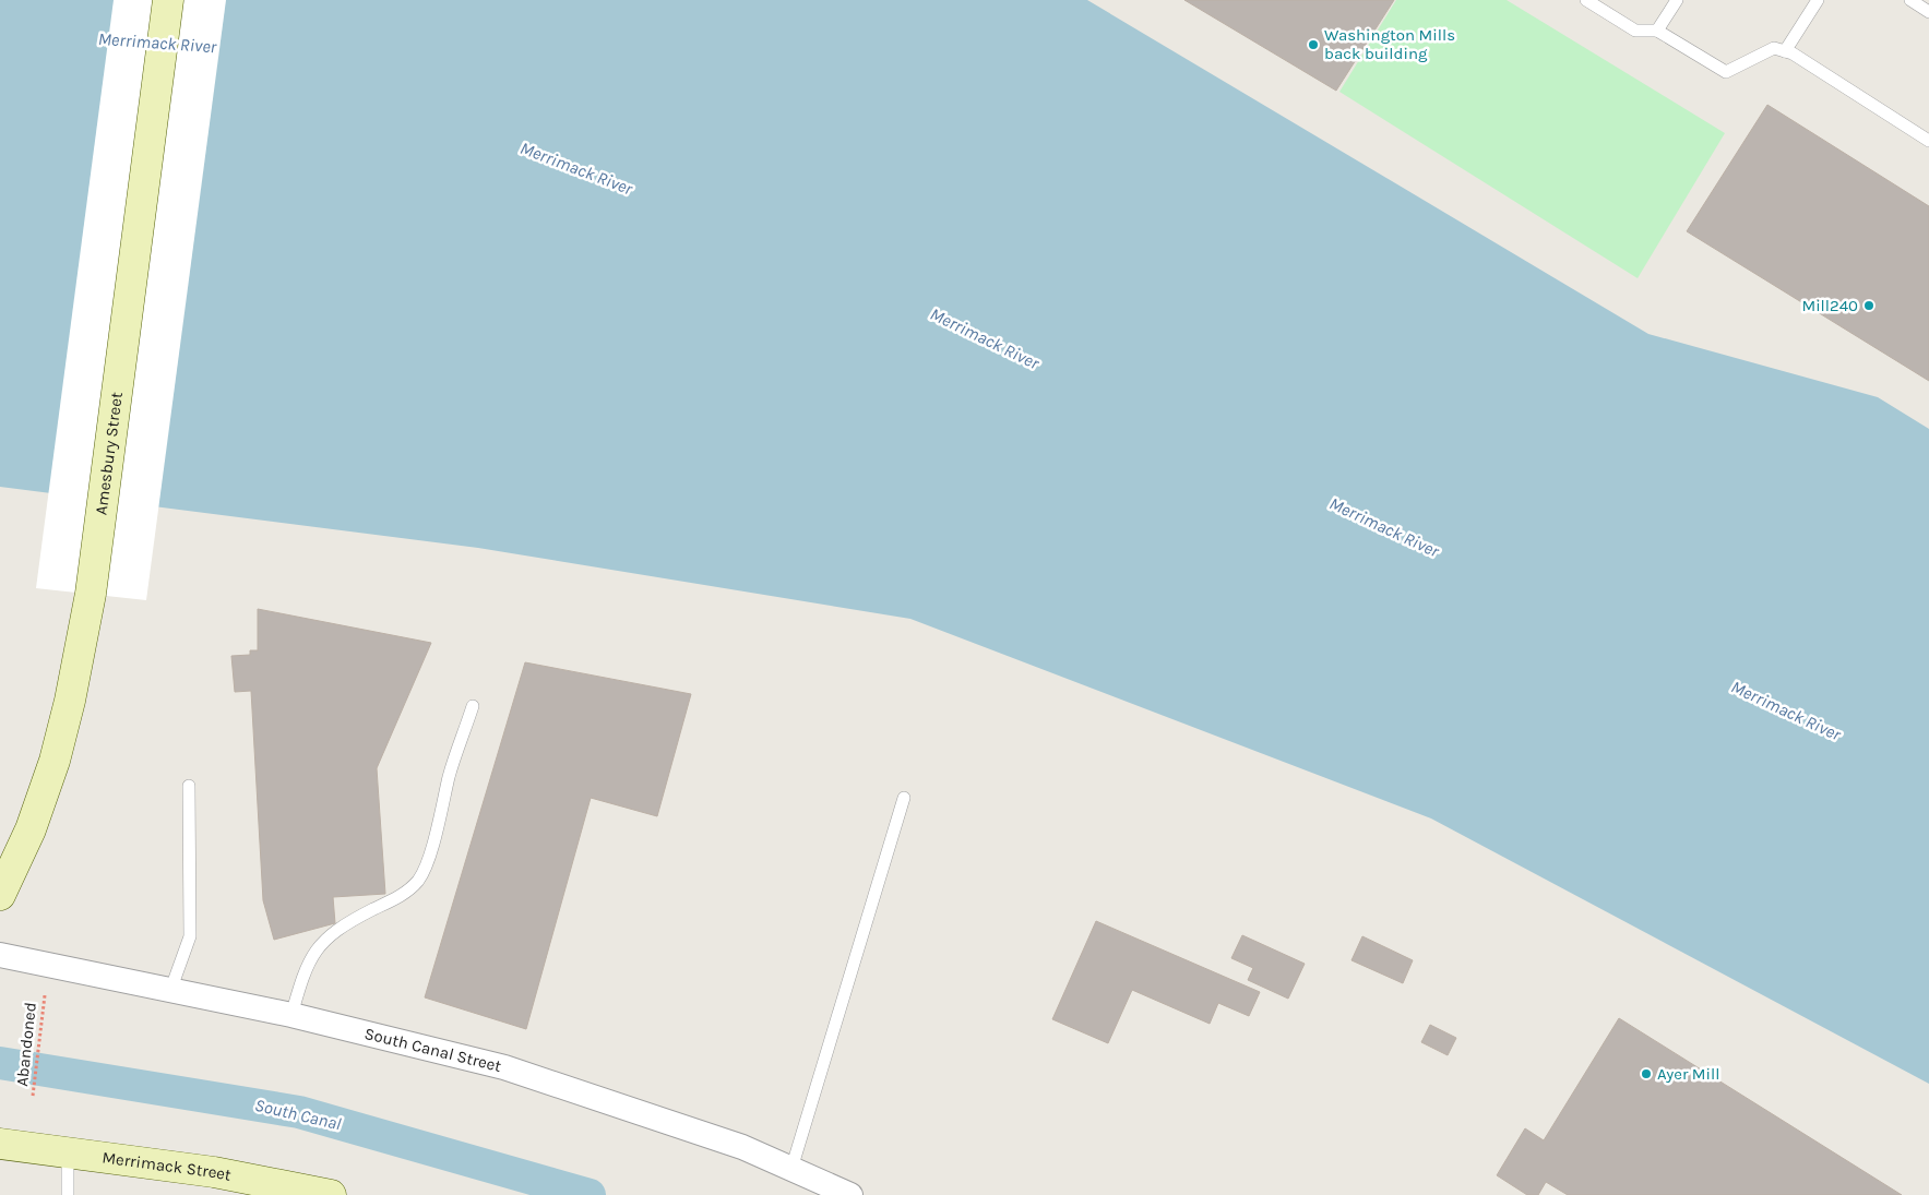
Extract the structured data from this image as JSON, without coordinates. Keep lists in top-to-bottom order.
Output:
{
  "streets": {
    "main road": ["Amesbury Street", "Merrimack Street"],
    "street": ["South Canal Street"],
    "path": ["Abandoned"]
  },
  "water": ["Merrimack River", "South Canal"],
  "places": ["Washington Mills back building", "Mill240", "Ayer Mill"]
}
